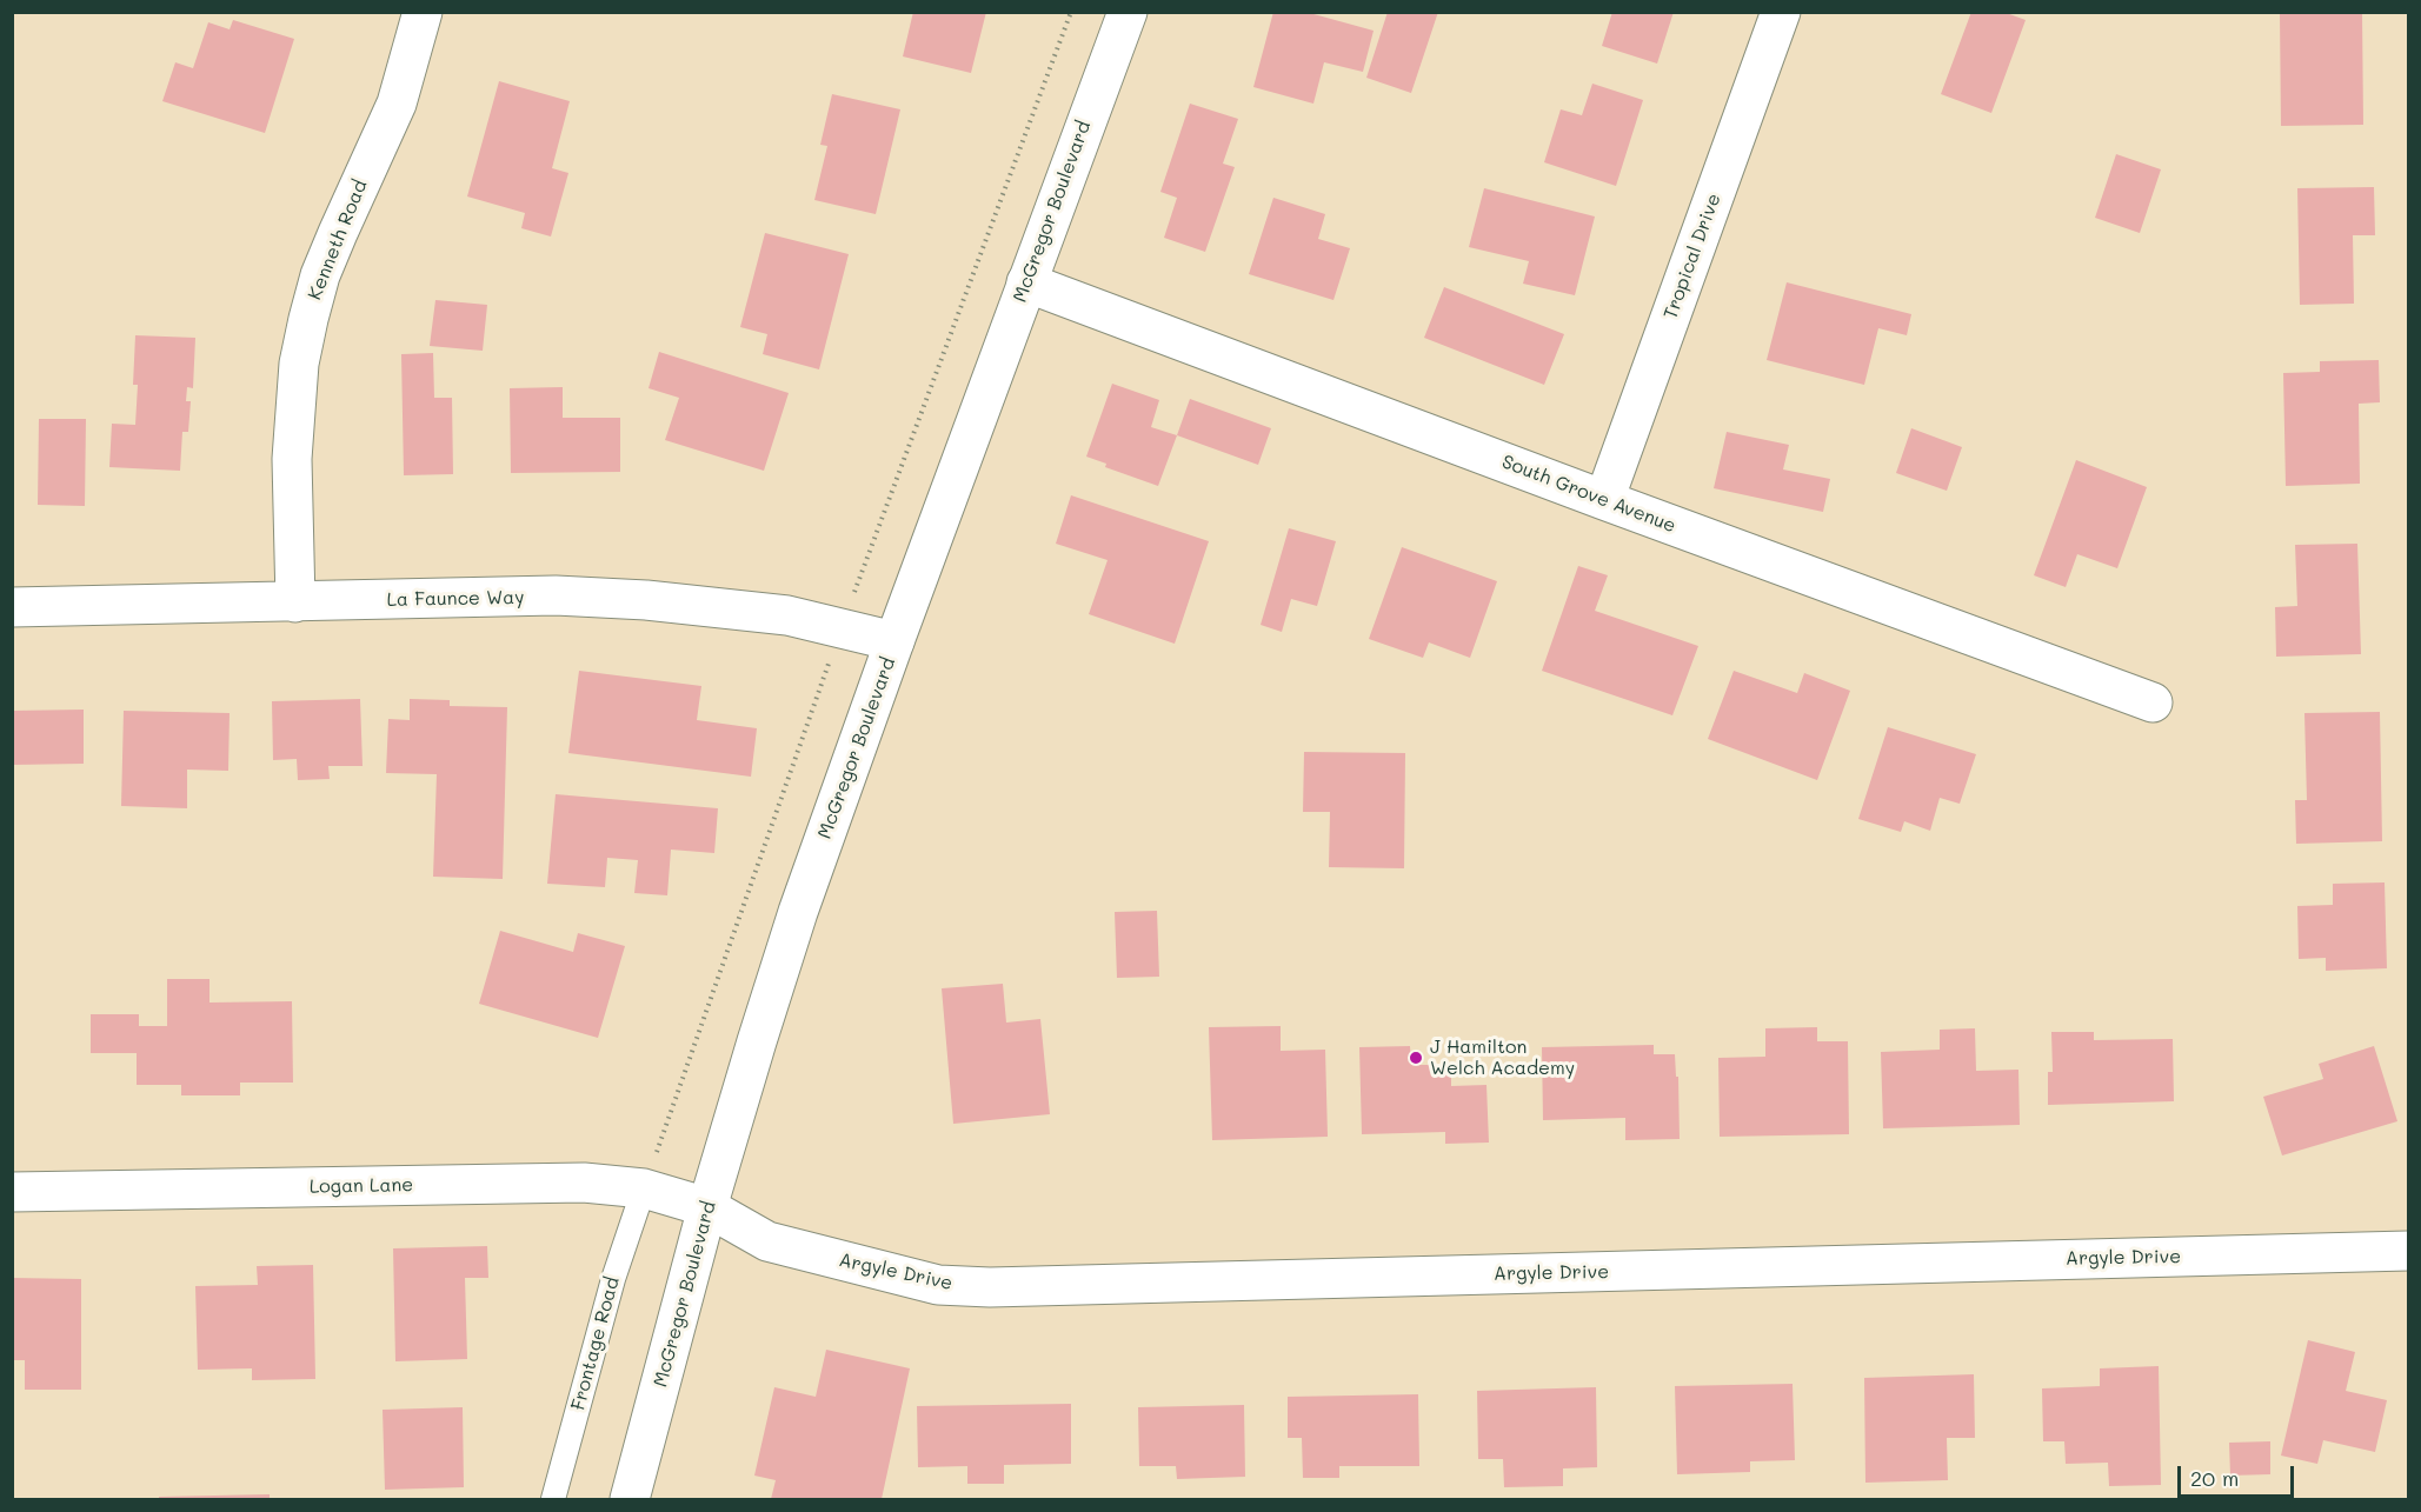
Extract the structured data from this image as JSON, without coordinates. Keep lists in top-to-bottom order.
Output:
{
  "streets": {
    "street": [
      "McGregor Boulevard",
      "Kenneth Road",
      "Tropical Drive",
      "South Grove Avenue",
      "La Faunce Way",
      "Logan Lane",
      "Argyle Drive"
    ],
    "lane": ["Frontage Road"]
  },
  "crossings": [
    ["McGregor Boulevard", "South Grove Avenue"],
    ["McGregor Boulevard", "La Faunce Way"],
    ["McGregor Boulevard", "Logan Lane"],
    ["McGregor Boulevard", "Argyle Drive"],
    ["Kenneth Road", "La Faunce Way"],
    ["Tropical Drive", "South Grove Avenue"],
    ["Logan Lane", "Argyle Drive"],
    ["Logan Lane", "Frontage Road"]
  ],
  "places": ["J Hamilton Welch Academy"],
  "scale_bar": "20 m"
}
